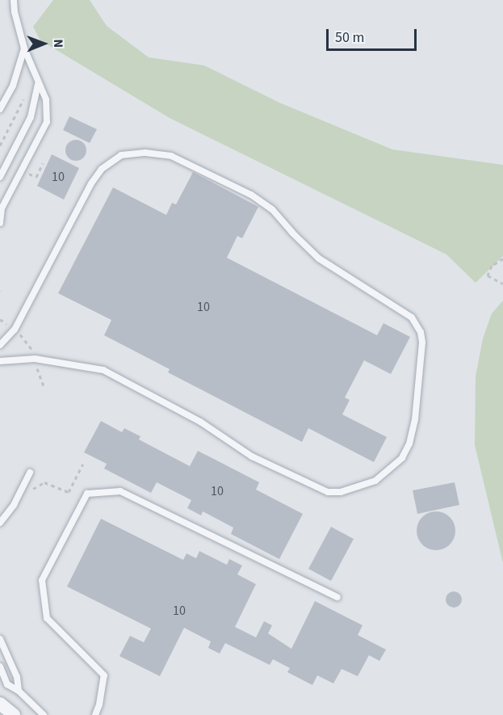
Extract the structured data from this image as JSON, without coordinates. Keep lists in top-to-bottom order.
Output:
{
  "house_numbers": [
    "10",
    "10",
    "10",
    "10"
  ],
  "scale_bar": "50 m",
  "north": "right"
}
